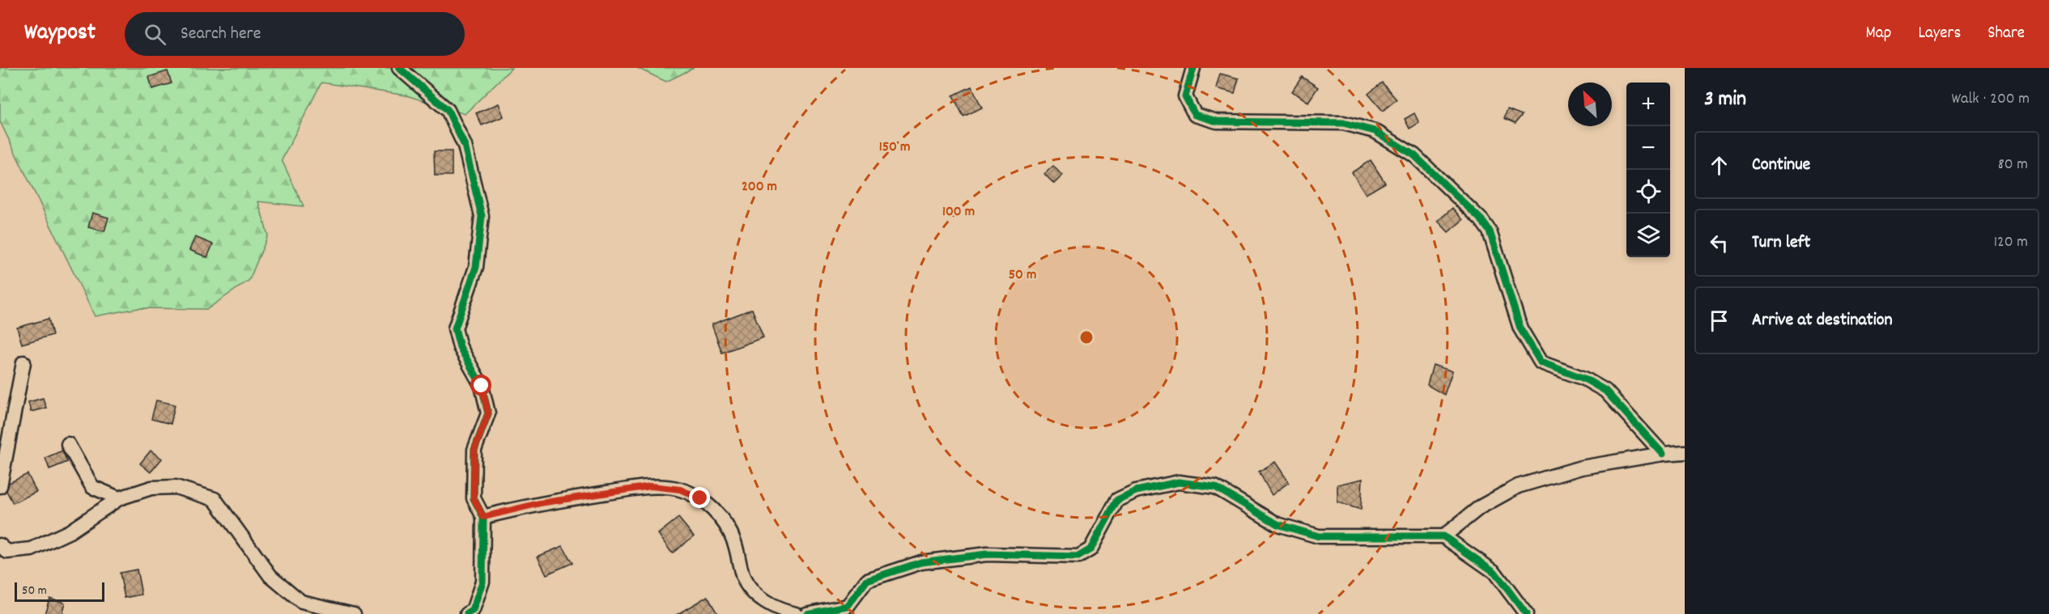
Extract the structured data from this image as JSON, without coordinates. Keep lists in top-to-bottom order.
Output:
{
  "scale_bar": "50 m",
  "north": "top left",
  "page": {
    "header": "Waypost",
    "search": "Search here",
    "nav": ["Map", "Layers", "Share"],
    "heading": ["3 min", "Walk · 200 m"],
    "map_buttons": ["+", "−"],
    "list": [
      ["Continue", "80 m"],
      ["Turn left", "120 m"],
      "Arrive at destination"
    ],
    "scale": "50 m"
  },
  "rings": [
    "150 m",
    "200 m",
    "100 m",
    "50 m"
  ]
}
